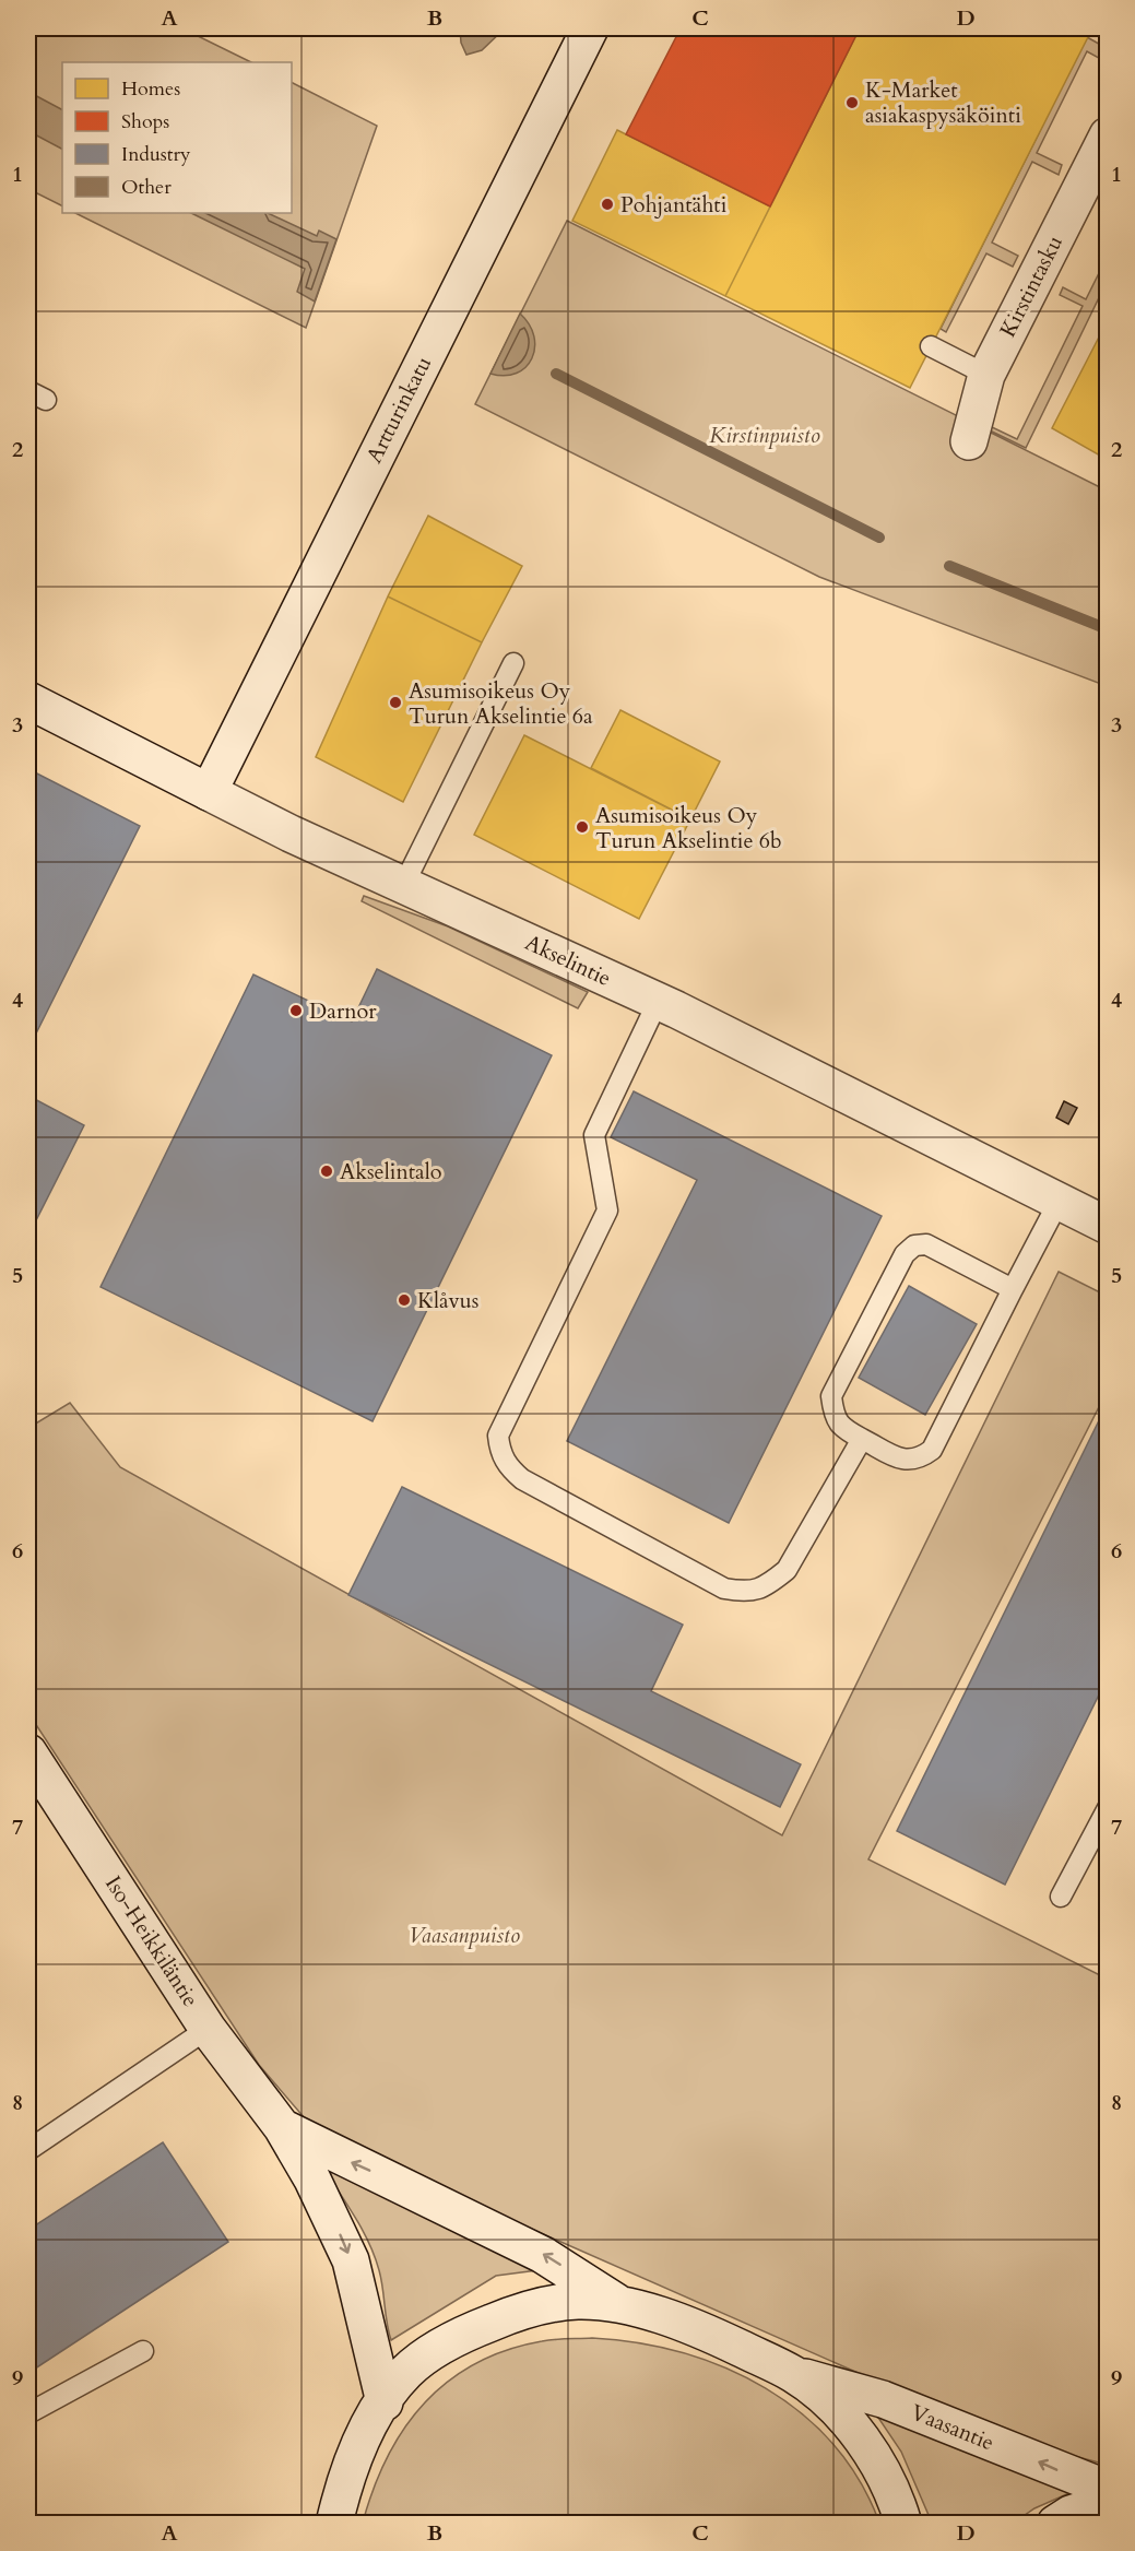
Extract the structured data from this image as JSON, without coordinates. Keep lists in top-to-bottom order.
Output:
{
  "streets": {
    "street": [
      "Kirstintasku",
      "Artturinkatu",
      "Akselintie",
      "Iso-Heikkiläntie",
      "Vaasantie"
    ]
  },
  "crossings": [
    ["Artturinkatu", "Akselintie"]
  ],
  "one_way": ["Vaasantie"],
  "parks": ["Kirstinpuisto", "Vaasanpuisto"],
  "places": [
    "K-Market asiakaspysäköinti",
    "Pohjantähti",
    "Asumisoikeus Oy Turun Akselintie 6a",
    "Asumisoikeus Oy Turun Akselintie 6b",
    "Darnor",
    "Akselintalo",
    "Klåvus"
  ],
  "legend": [
    "Homes",
    "Shops",
    "Industry",
    "Other"
  ],
  "grid": {
    "columns": [
      "A",
      "B",
      "C",
      "D"
    ],
    "rows": [
      "1",
      "2",
      "3",
      "4",
      "5",
      "6",
      "7",
      "8",
      "9"
    ]
  }
}
